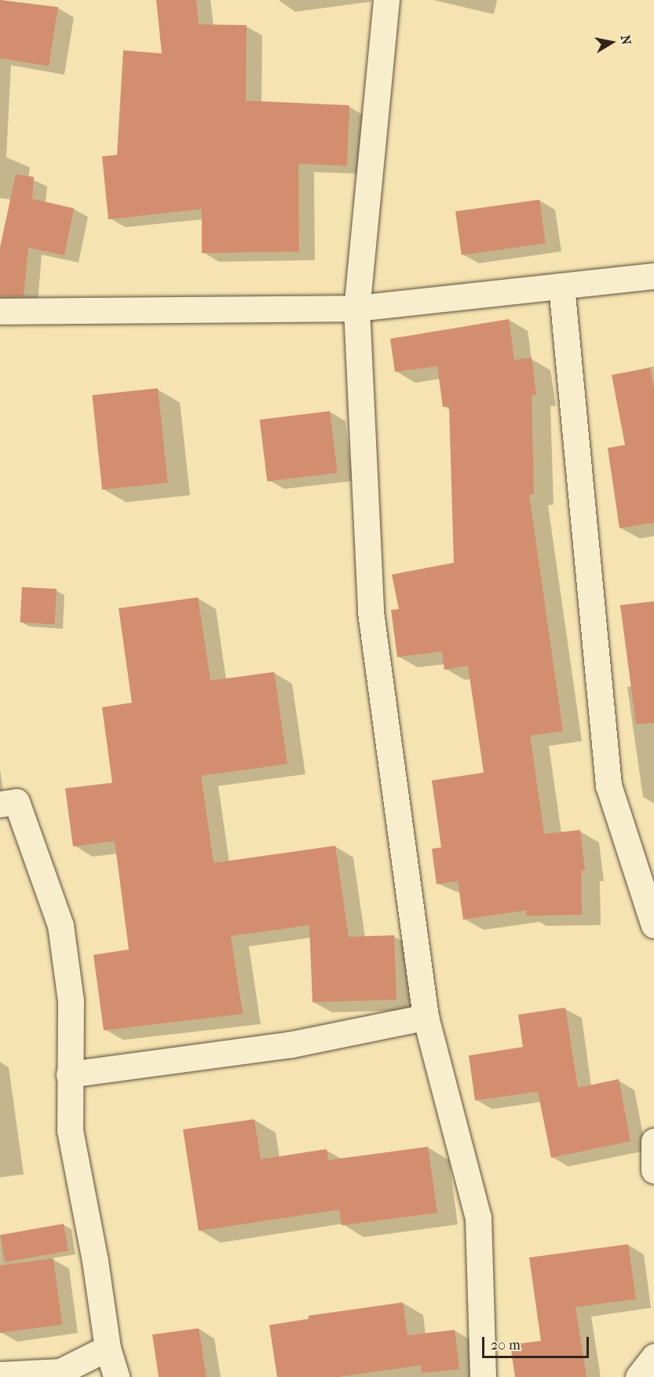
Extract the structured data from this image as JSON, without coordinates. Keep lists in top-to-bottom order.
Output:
{
  "scale_bar": "20 m",
  "north": "right"
}
